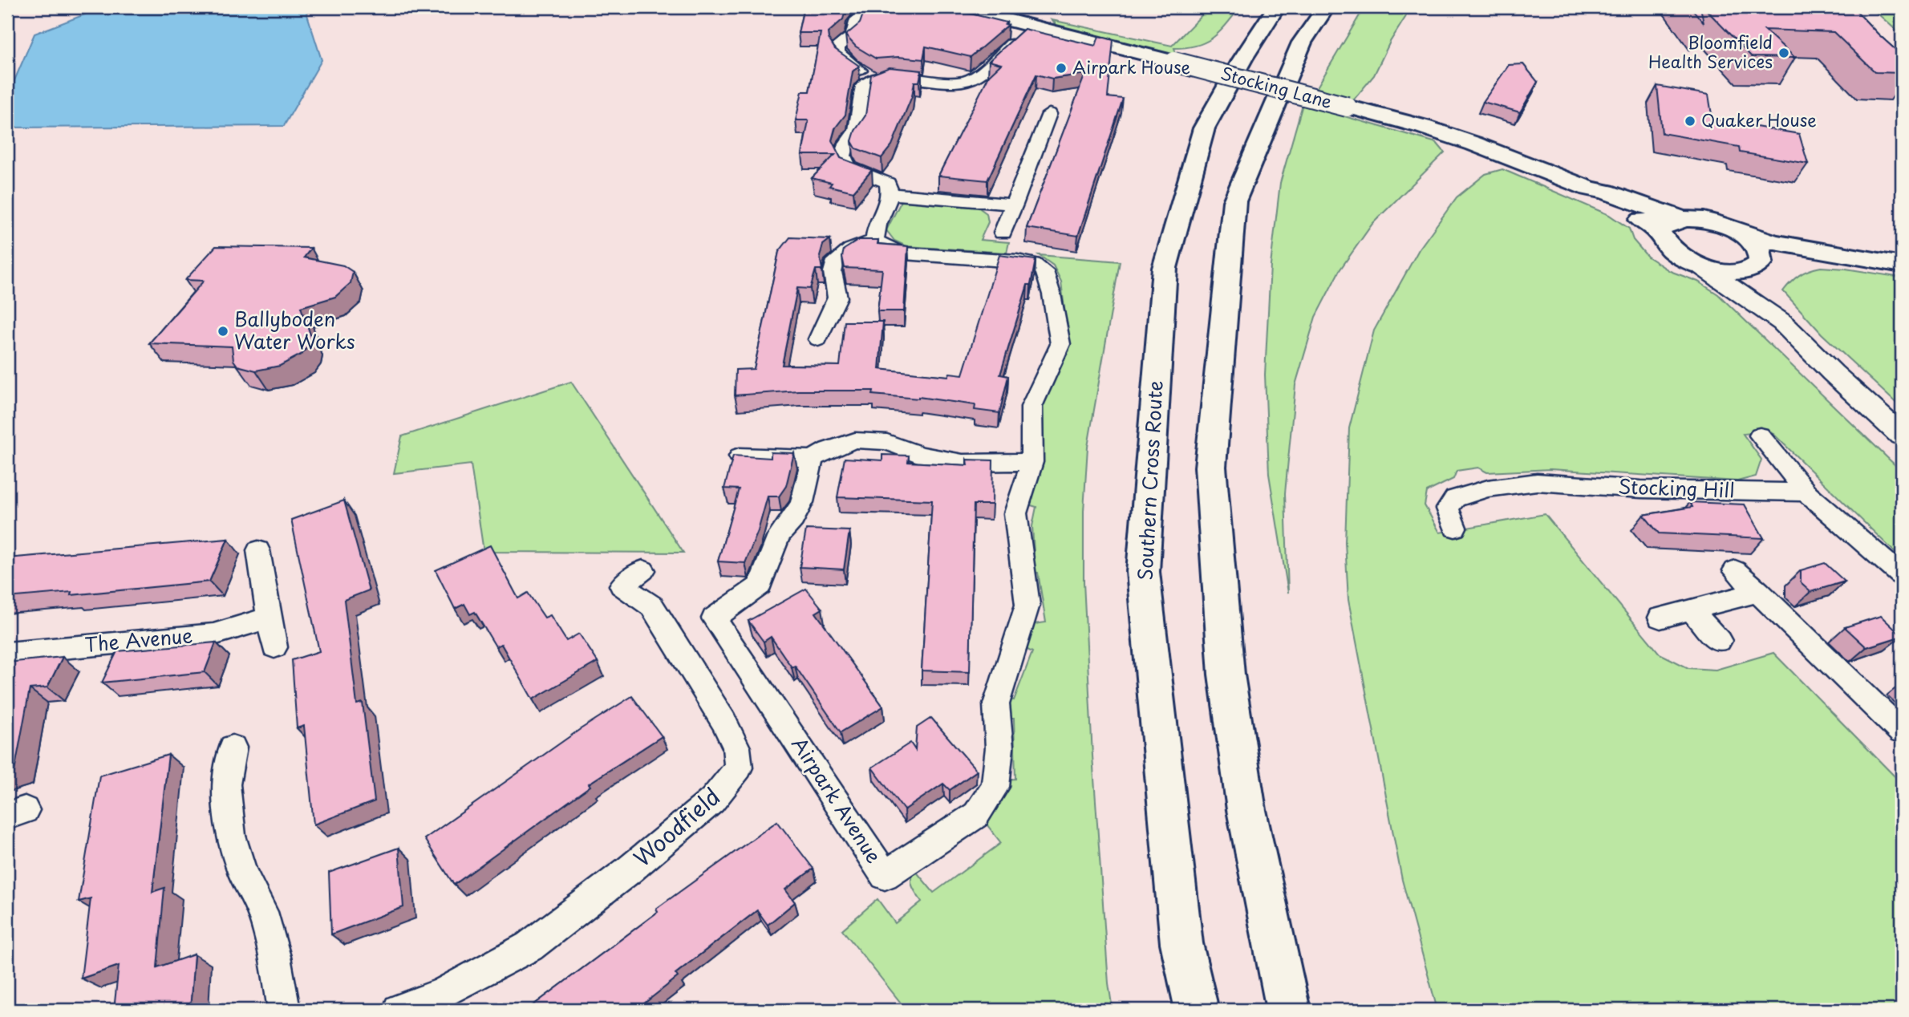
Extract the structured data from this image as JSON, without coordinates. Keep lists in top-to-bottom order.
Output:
{
  "streets": {
    "main road": ["Stocking Lane", "Southern Cross Route"],
    "street": [
      "Stocking Hill",
      "The Avenue",
      "Airpark Avenue",
      "Woodfield"
    ]
  },
  "places": [
    "Bloomfield Health Services",
    "Airpark House",
    "Quaker House",
    "Ballyboden Water Works"
  ]
}
